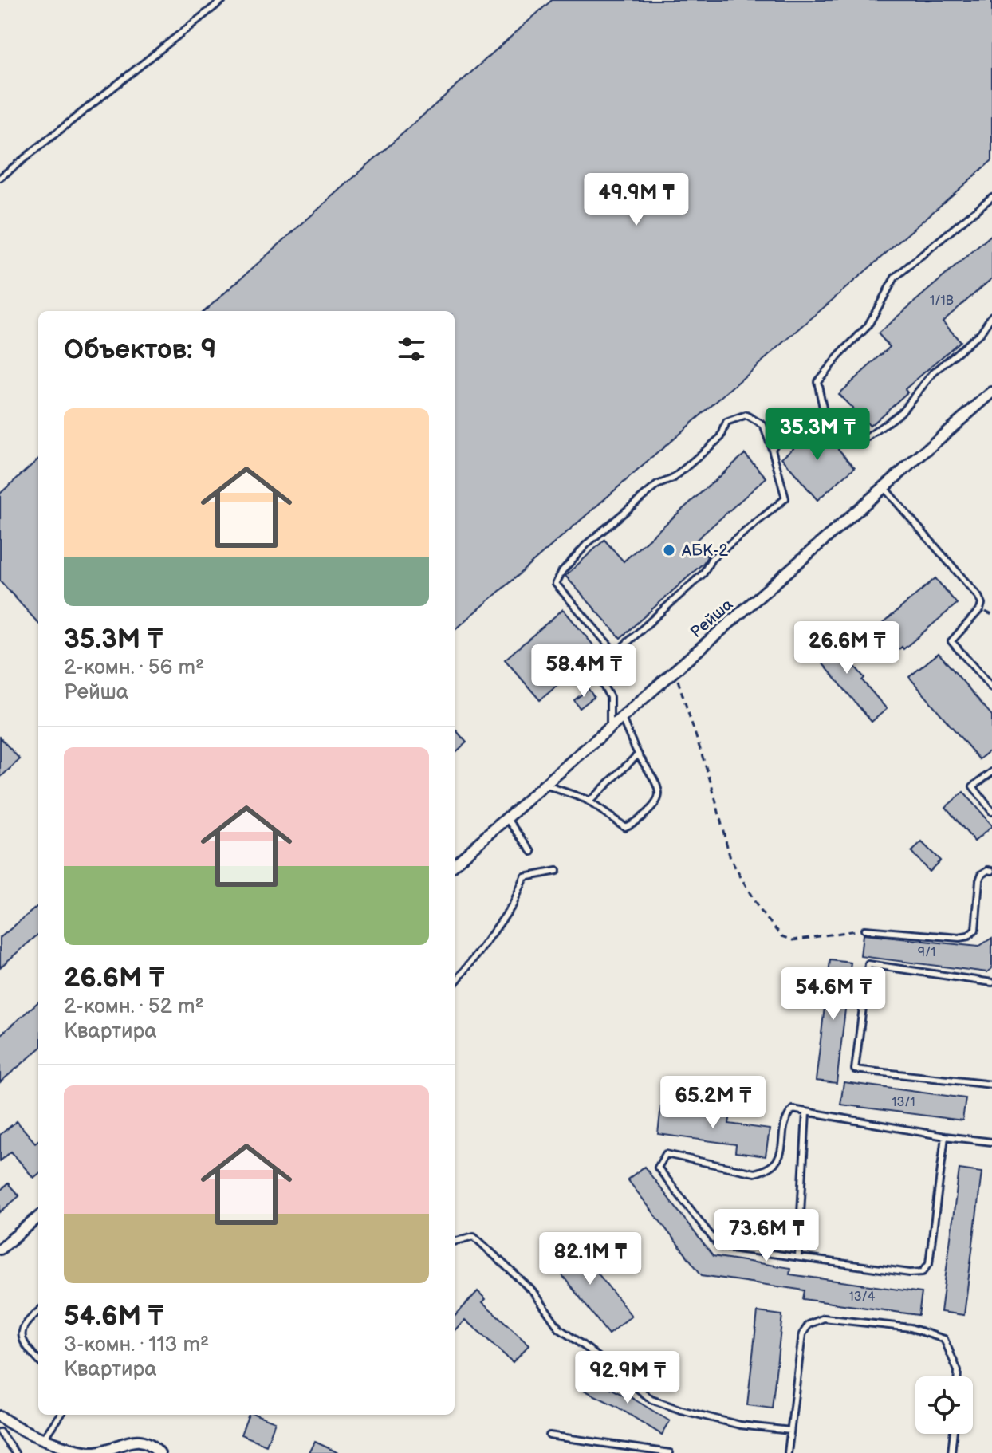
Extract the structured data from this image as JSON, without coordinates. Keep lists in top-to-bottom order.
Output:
{
  "streets": {
    "street": ["Рейша"]
  },
  "places": ["АБК-2"],
  "house_numbers": [
    "1/1В",
    "9/1",
    "13/1",
    "13/4"
  ],
  "page": {
    "price": [
      "49.9M ₸",
      "35.3M ₸",
      "26.6M ₸",
      "58.4M ₸",
      "54.6M ₸",
      "65.2M ₸",
      "73.6M ₸",
      "82.1M ₸",
      "92.9M ₸"
    ],
    "heading": "Объектов: 9",
    "list": [
      {
        "name": "35.3M ₸",
        "note": "2-комн. · 56 m² · Рейша"
      },
      {
        "name": "26.6M ₸",
        "note": "2-комн. · 52 m² · Квартира"
      },
      {
        "name": "54.6M ₸",
        "note": "3-комн. · 113 m² · Квартира"
      }
    ]
  }
}
